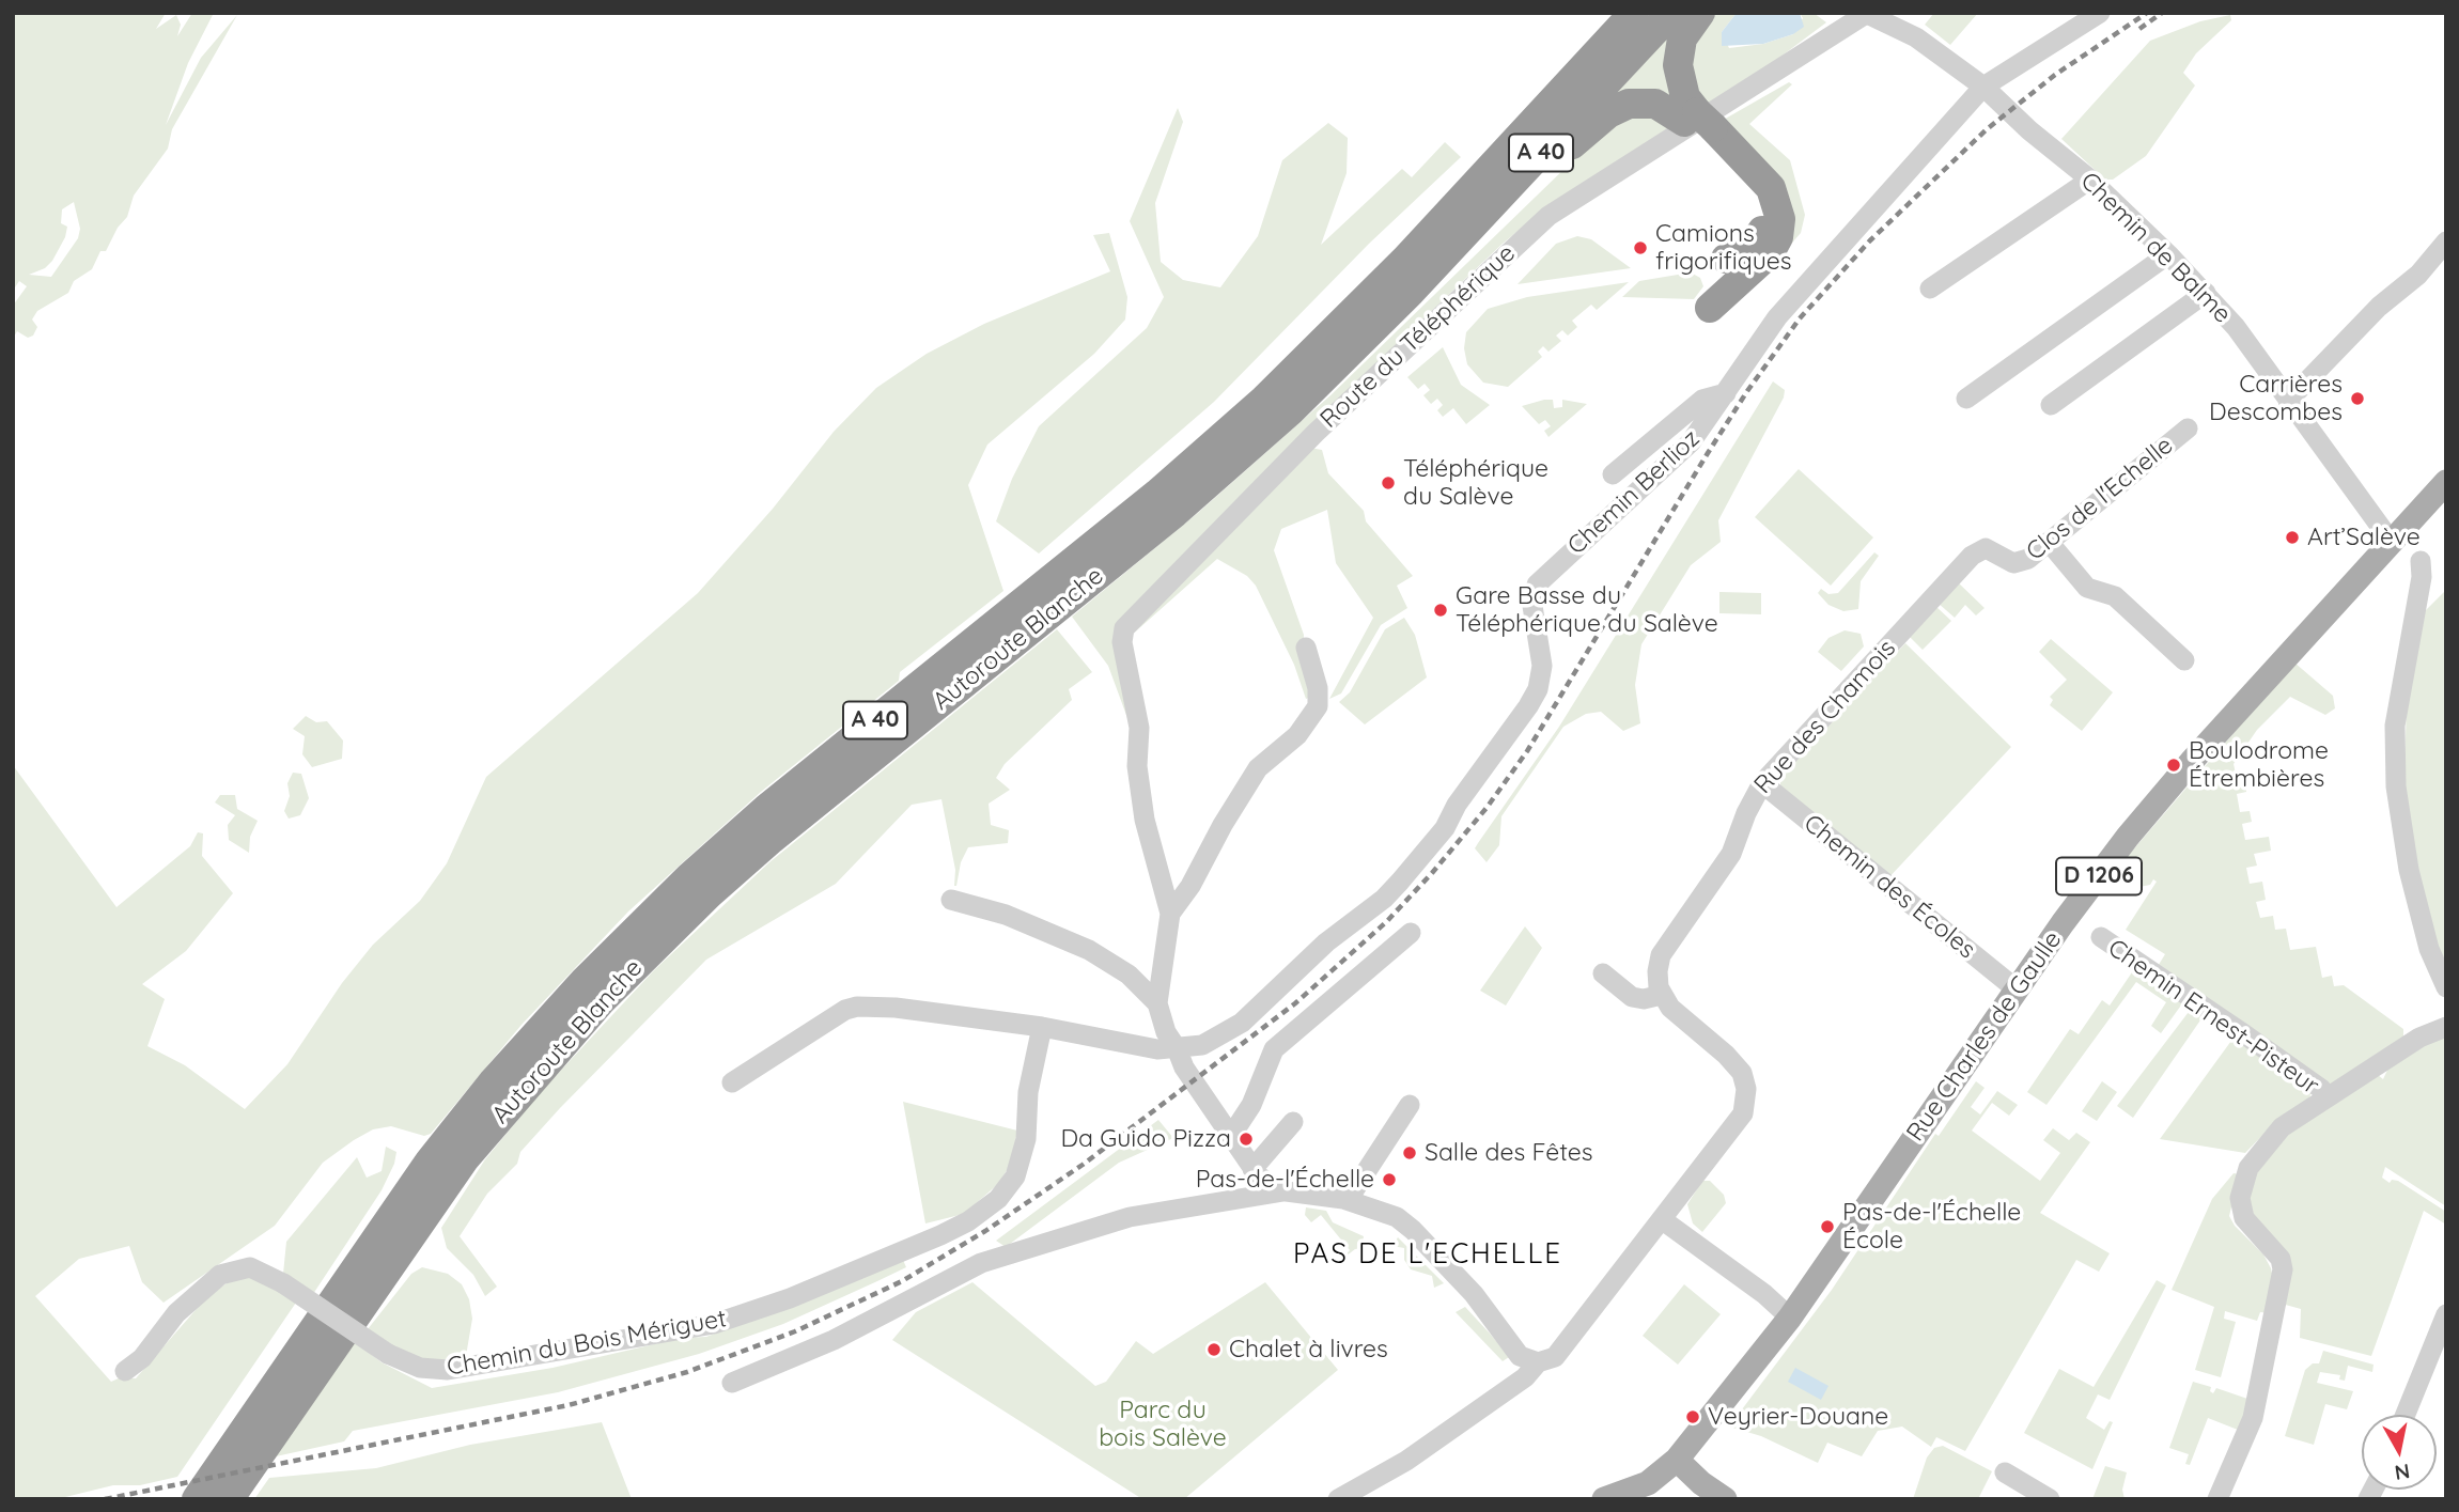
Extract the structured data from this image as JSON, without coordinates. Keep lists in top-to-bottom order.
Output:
{
  "streets": {
    "highway": ["A 40", "Autoroute Blanche"],
    "main road": ["D 1206", "Rue Charles de Gaulle"],
    "street": [
      "Chemin de Balme",
      "Route du Téléphérique",
      "Chemin Berlioz",
      "Clos de l'Echelle",
      "Rue des Chamois",
      "Chemin des Écoles",
      "Chemin Ernest-Pisteur",
      "Chemin du Bois Mériguet"
    ]
  },
  "crossings": [
    ["Chemin de Balme", "Route du Téléphérique"],
    ["Chemin de Balme", "Chemin Berlioz"],
    ["Chemin de Balme", "D 1206"],
    ["Chemin de Balme", "Rue Charles de Gaulle"],
    ["Clos de l'Echelle", "Rue des Chamois"],
    ["Rue des Chamois", "Chemin des Écoles"],
    ["D 1206", "Rue Charles de Gaulle"],
    ["Chemin des Écoles", "Rue Charles de Gaulle"]
  ],
  "districts": ["PAS DE L'ECHELLE"],
  "parks": ["Parc du bois Salève"],
  "places": [
    "Camions frigorifiques",
    "Carrières Descombes",
    "Téléphérique du Salève",
    "Art’Salève",
    "Gare Basse du Téléphérique du Salève",
    "Boulodrome Étrembières",
    "Da Guido Pizza",
    "Salle des Fêtes",
    "Pas-de-l'Échelle",
    "Pas-de-l'Échelle École",
    "Chalet à livres",
    "Veyrier-Douane"
  ],
  "north": "bottom"
}
